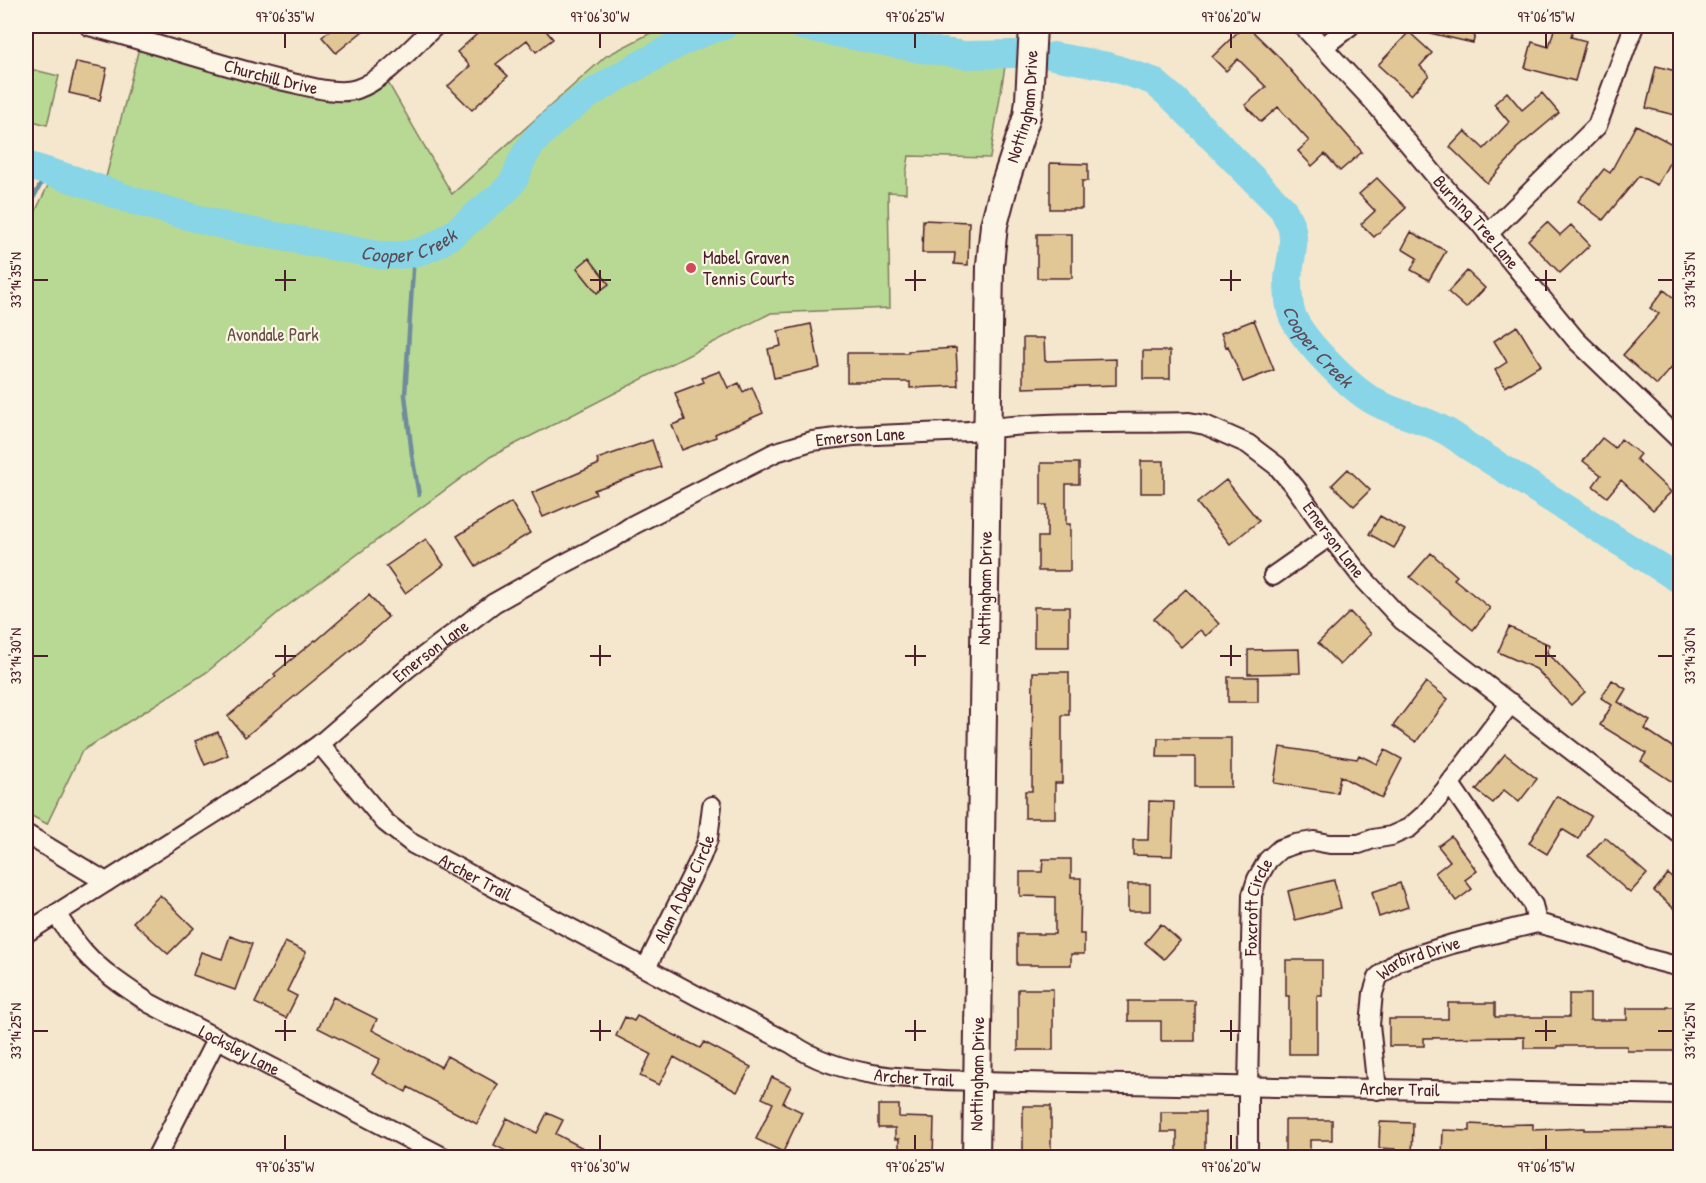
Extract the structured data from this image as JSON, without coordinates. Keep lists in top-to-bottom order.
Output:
{
  "streets": {
    "street": [
      "Churchill Drive",
      "Nottingham Drive",
      "Burning Tree Lane",
      "Emerson Lane",
      "Archer Trail",
      "Alan A Dale Circle",
      "Foxcroft Circle",
      "Warbird Drive",
      "Locksley Lane"
    ]
  },
  "crossings": [
    ["Nottingham Drive", "Emerson Lane"],
    ["Nottingham Drive", "Archer Trail"],
    ["Emerson Lane", "Archer Trail"],
    ["Emerson Lane", "Foxcroft Circle"],
    ["Emerson Lane", "Locksley Lane"],
    ["Archer Trail", "Alan A Dale Circle"],
    ["Archer Trail", "Foxcroft Circle"],
    ["Archer Trail", "Warbird Drive"]
  ],
  "water": ["Cooper Creek"],
  "parks": ["Avondale Park"],
  "places": ["Mabel Graven Tennis Courts"],
  "coordinates": [
    "97°06'35\"W",
    "97°06'30\"W",
    "97°06'25\"W",
    "97°06'20\"W",
    "97°06'15\"W",
    "33°14'35\"N",
    "33°14'30\"N",
    "33°14'25\"N"
  ]
}
